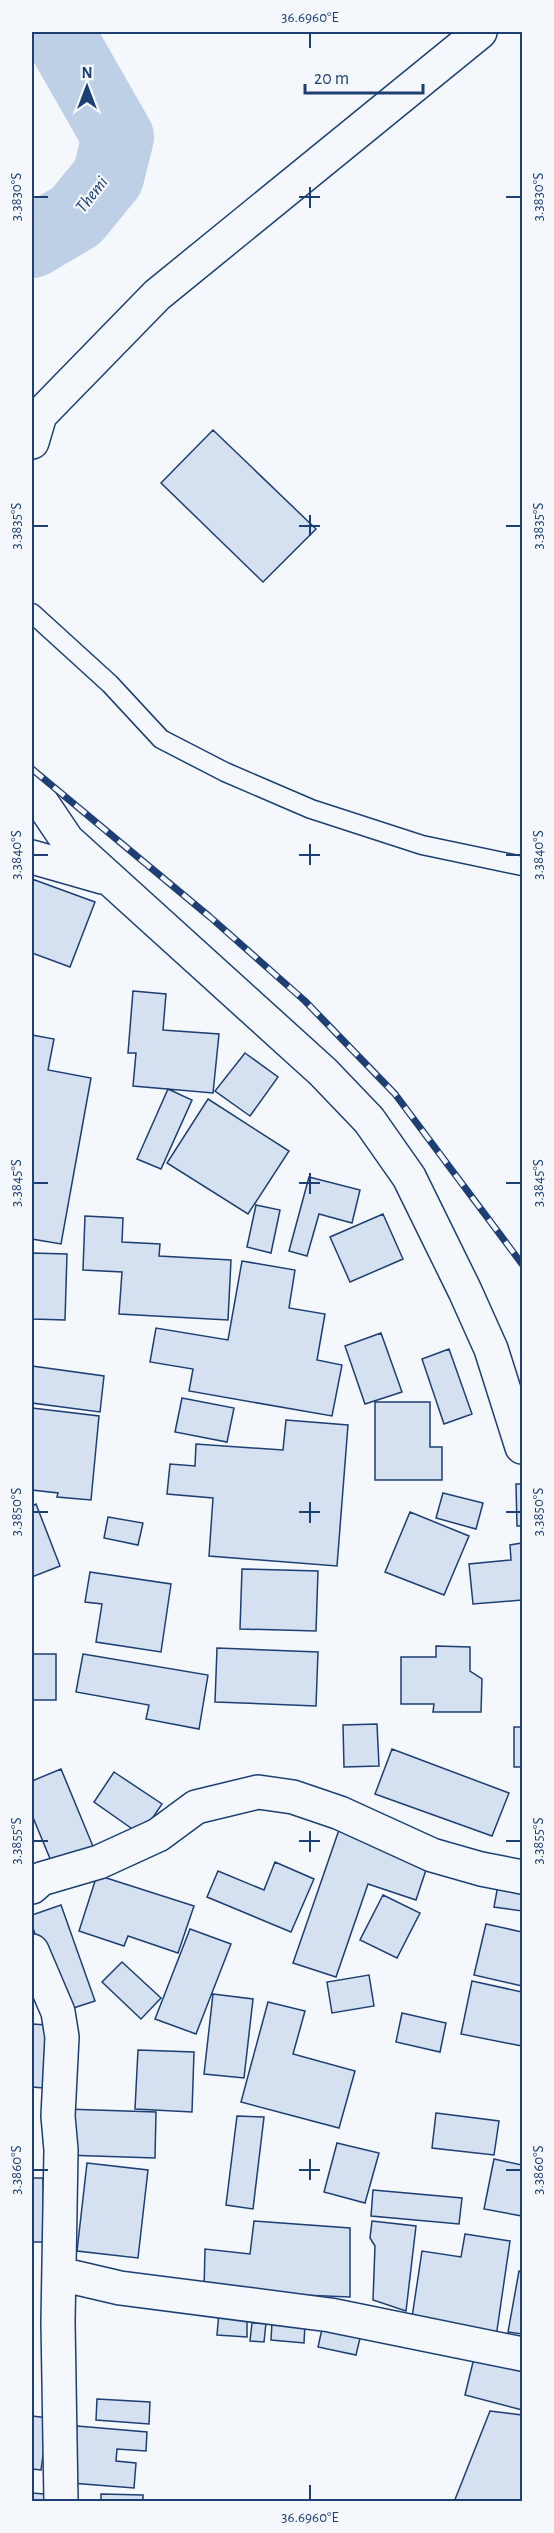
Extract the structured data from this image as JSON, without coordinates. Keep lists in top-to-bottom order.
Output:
{
  "water": ["Themi"],
  "scale_bar": "20 m",
  "north": "top",
  "coordinates": [
    "36.6960°E",
    "3.3830°S",
    "3.3835°S",
    "3.3840°S",
    "3.3845°S",
    "3.3850°S",
    "3.3855°S",
    "3.3860°S"
  ]
}
